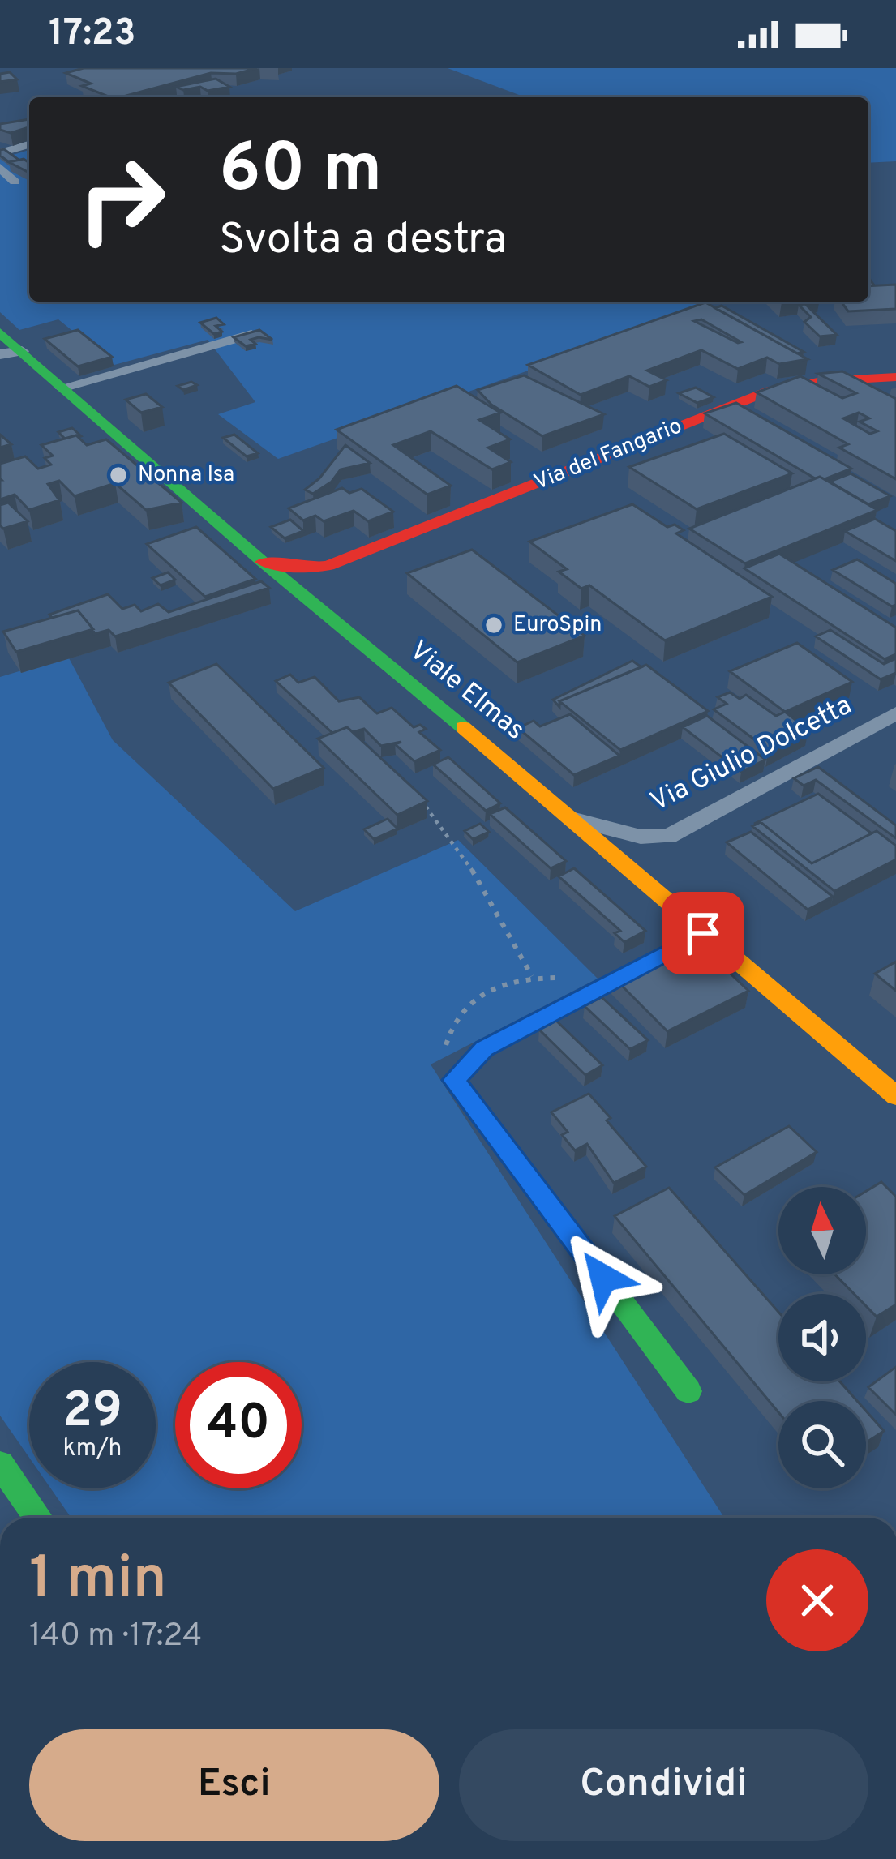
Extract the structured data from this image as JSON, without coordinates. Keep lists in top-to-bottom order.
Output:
{
  "streets": {
    "main road": ["Via del Fangario", "Viale Elmas"],
    "street": ["Via Giulio Dolcetta"]
  },
  "crossings": [
    ["Via del Fangario", "Viale Elmas"],
    ["Viale Elmas", "Via Giulio Dolcetta"]
  ],
  "places": ["Nonna Isa", "EuroSpin"],
  "north": "top",
  "page": {
    "status": "17:23",
    "turn": ["60 m", "Svolta a destra"],
    "speed": "29 km/h",
    "limit": "40",
    "heading": ["1 min", "140 m · 17:24"],
    "buttons": ["Esci", "Condividi"]
  }
}
